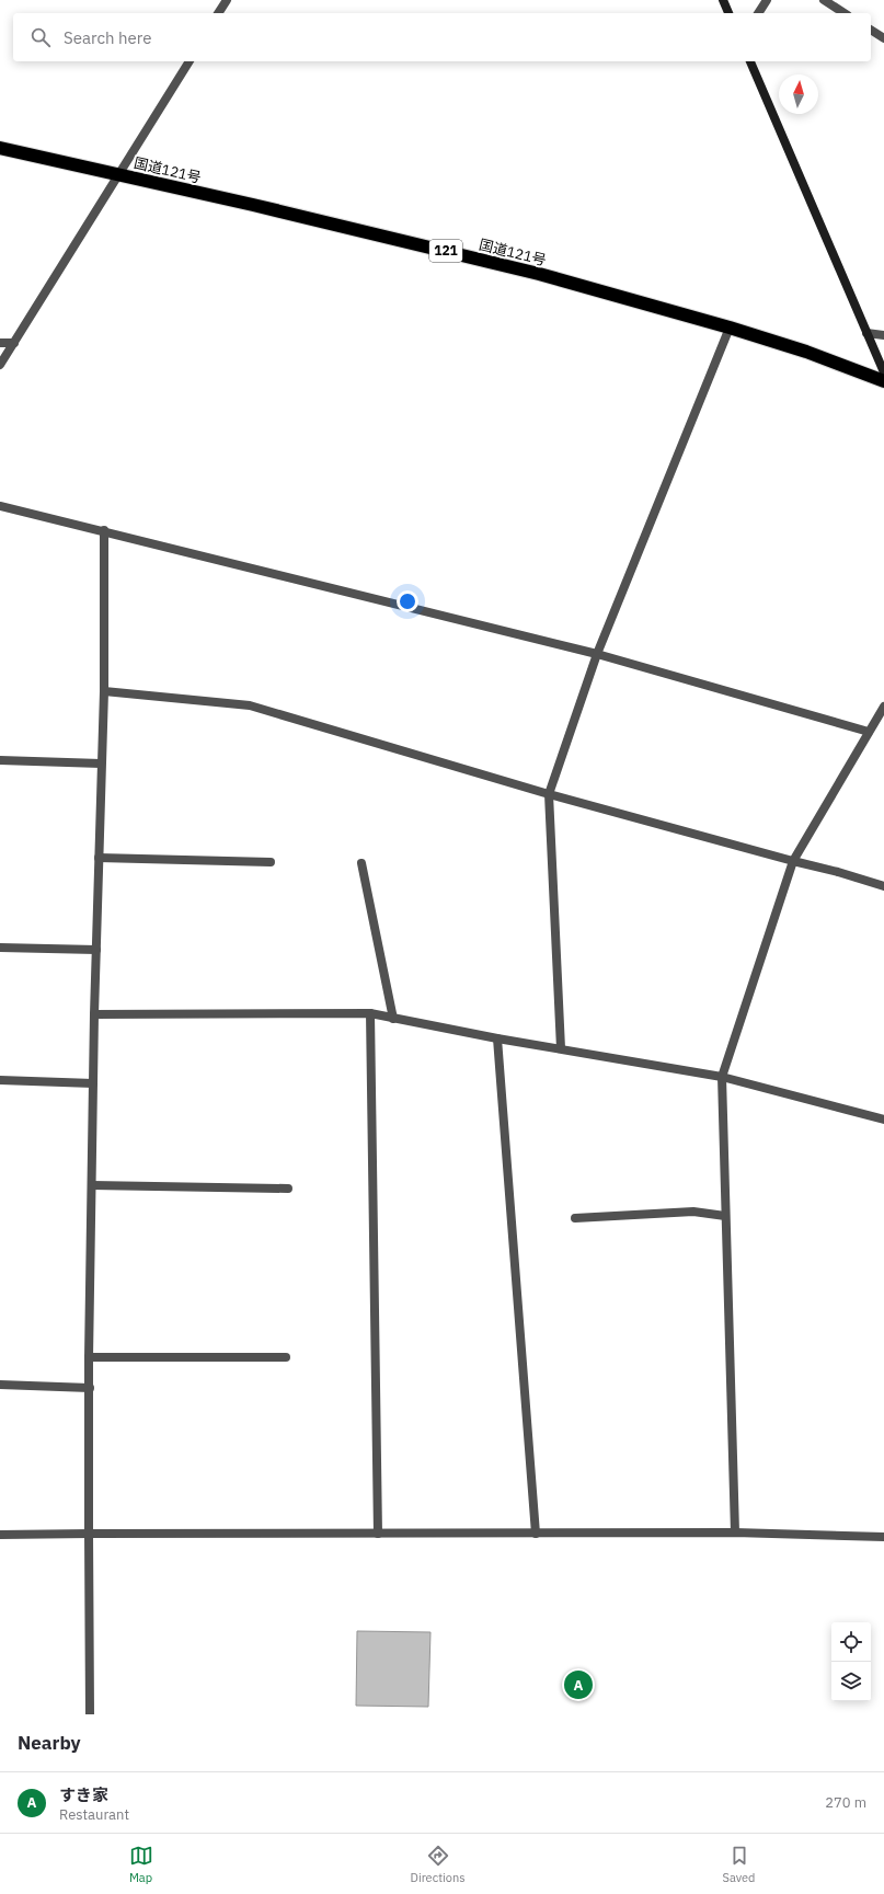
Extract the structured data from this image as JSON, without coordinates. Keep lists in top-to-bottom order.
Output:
{
  "streets": {
    "highway": ["国道121号", "121"]
  },
  "north": "top",
  "page": {
    "search": "Search here",
    "pins": "A",
    "heading": "Nearby",
    "list": [
      {
        "mark": "A",
        "name": "すき家",
        "note": "Restaurant",
        "value": "270 m"
      }
    ],
    "nav": ["Map", "Directions", "Saved"]
  }
}
